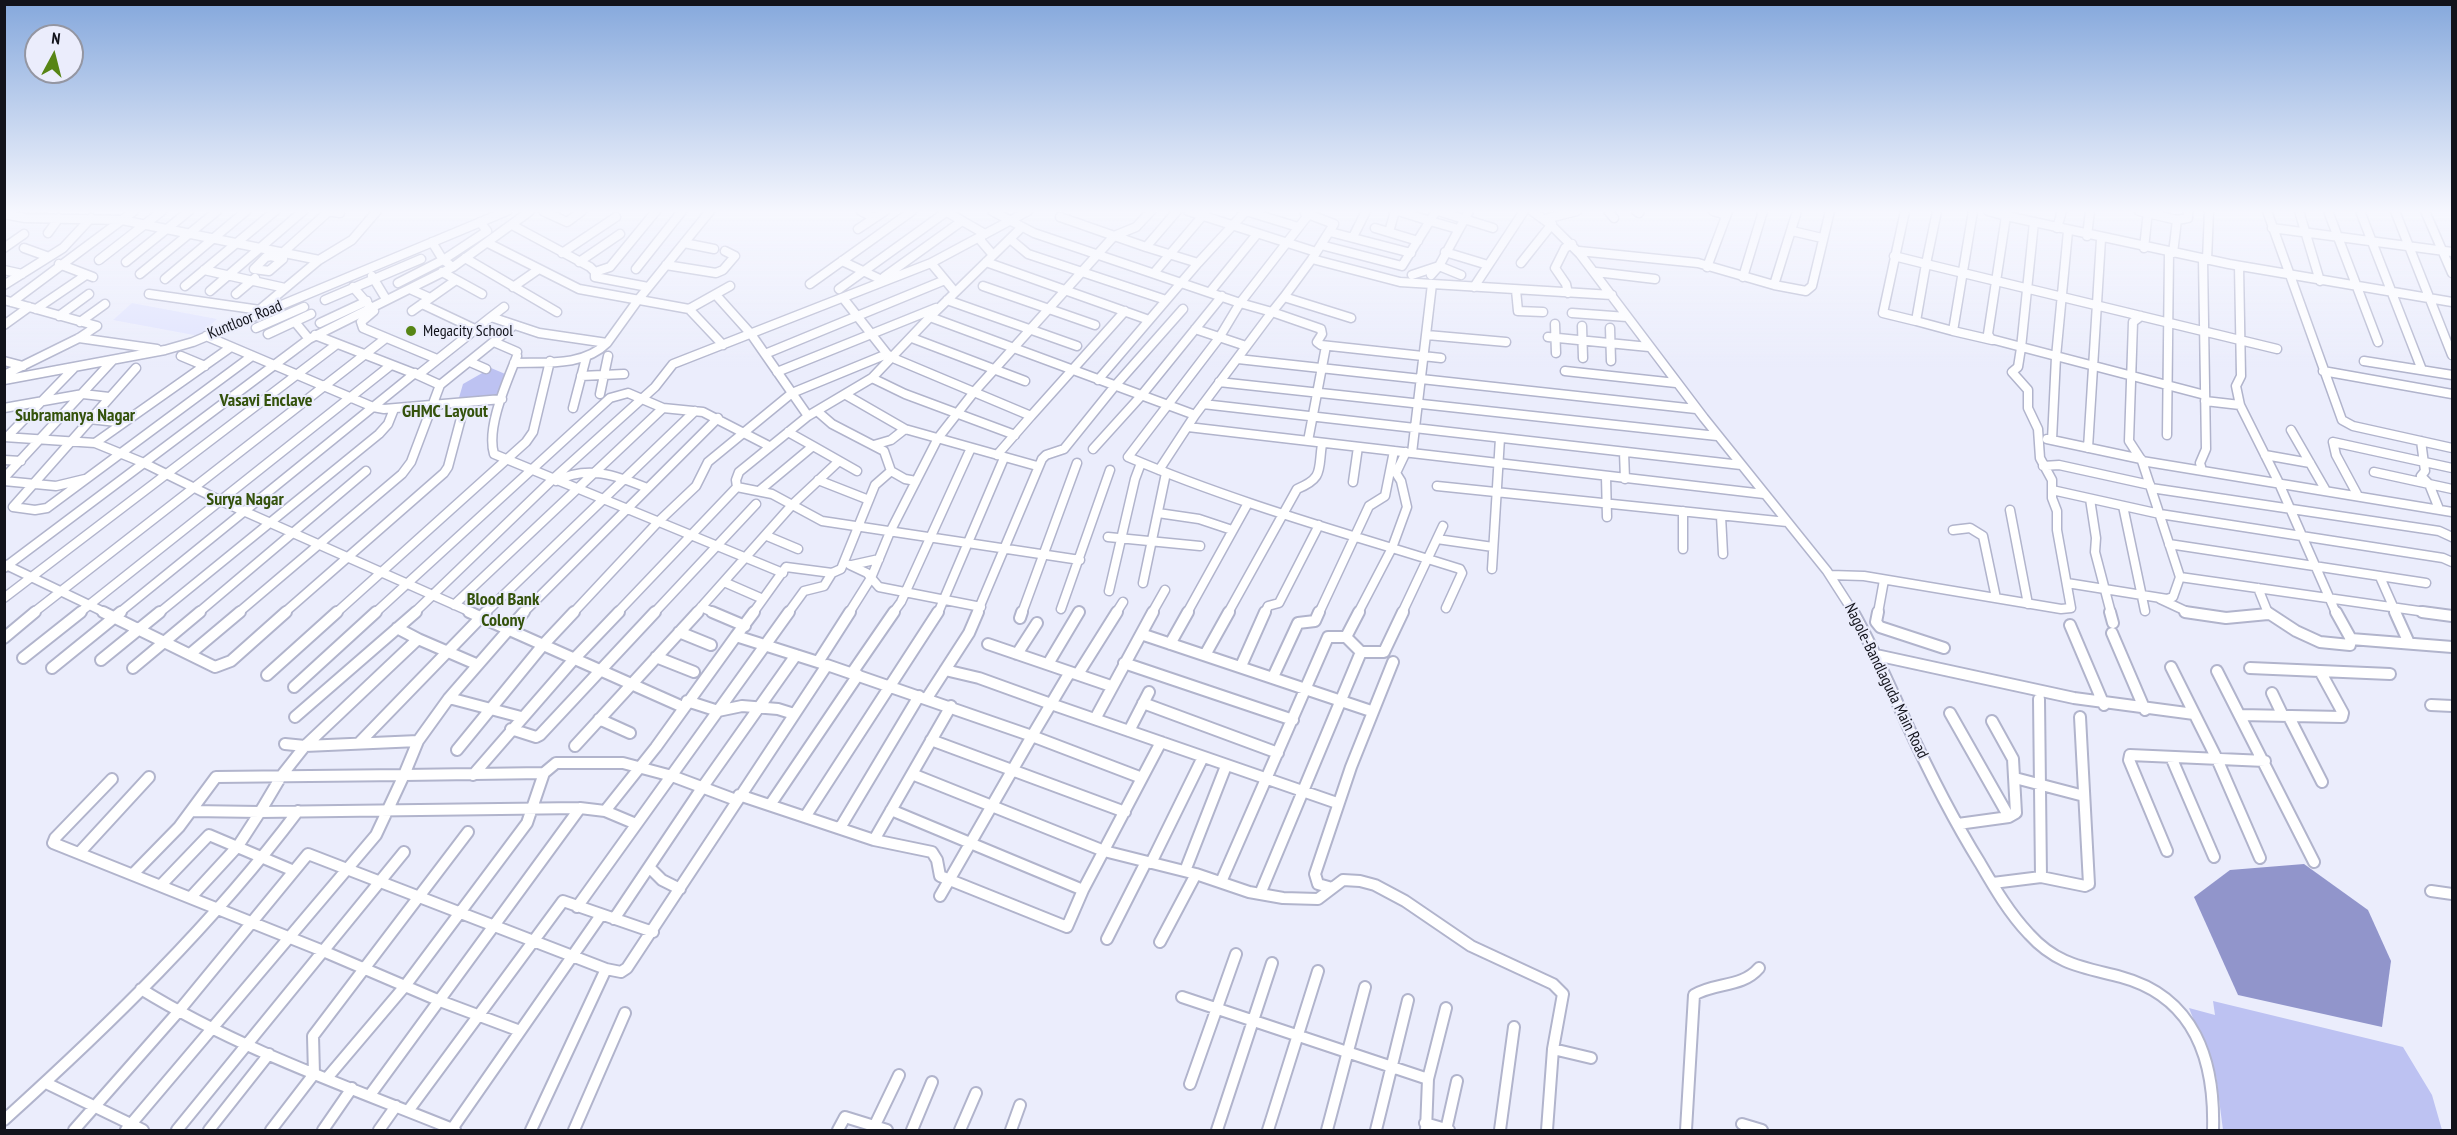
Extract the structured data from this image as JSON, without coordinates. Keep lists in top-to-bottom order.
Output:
{
  "streets": {
    "street": ["Kuntloor Road", "Nagole-Bandlaguda Main Road"]
  },
  "districts": [
    "Vasavi Enclave",
    "GHMC Layout",
    "Subramanya Nagar",
    "Surya Nagar",
    "Blood Bank Colony"
  ],
  "places": ["Megacity School"],
  "north": "top"
}
